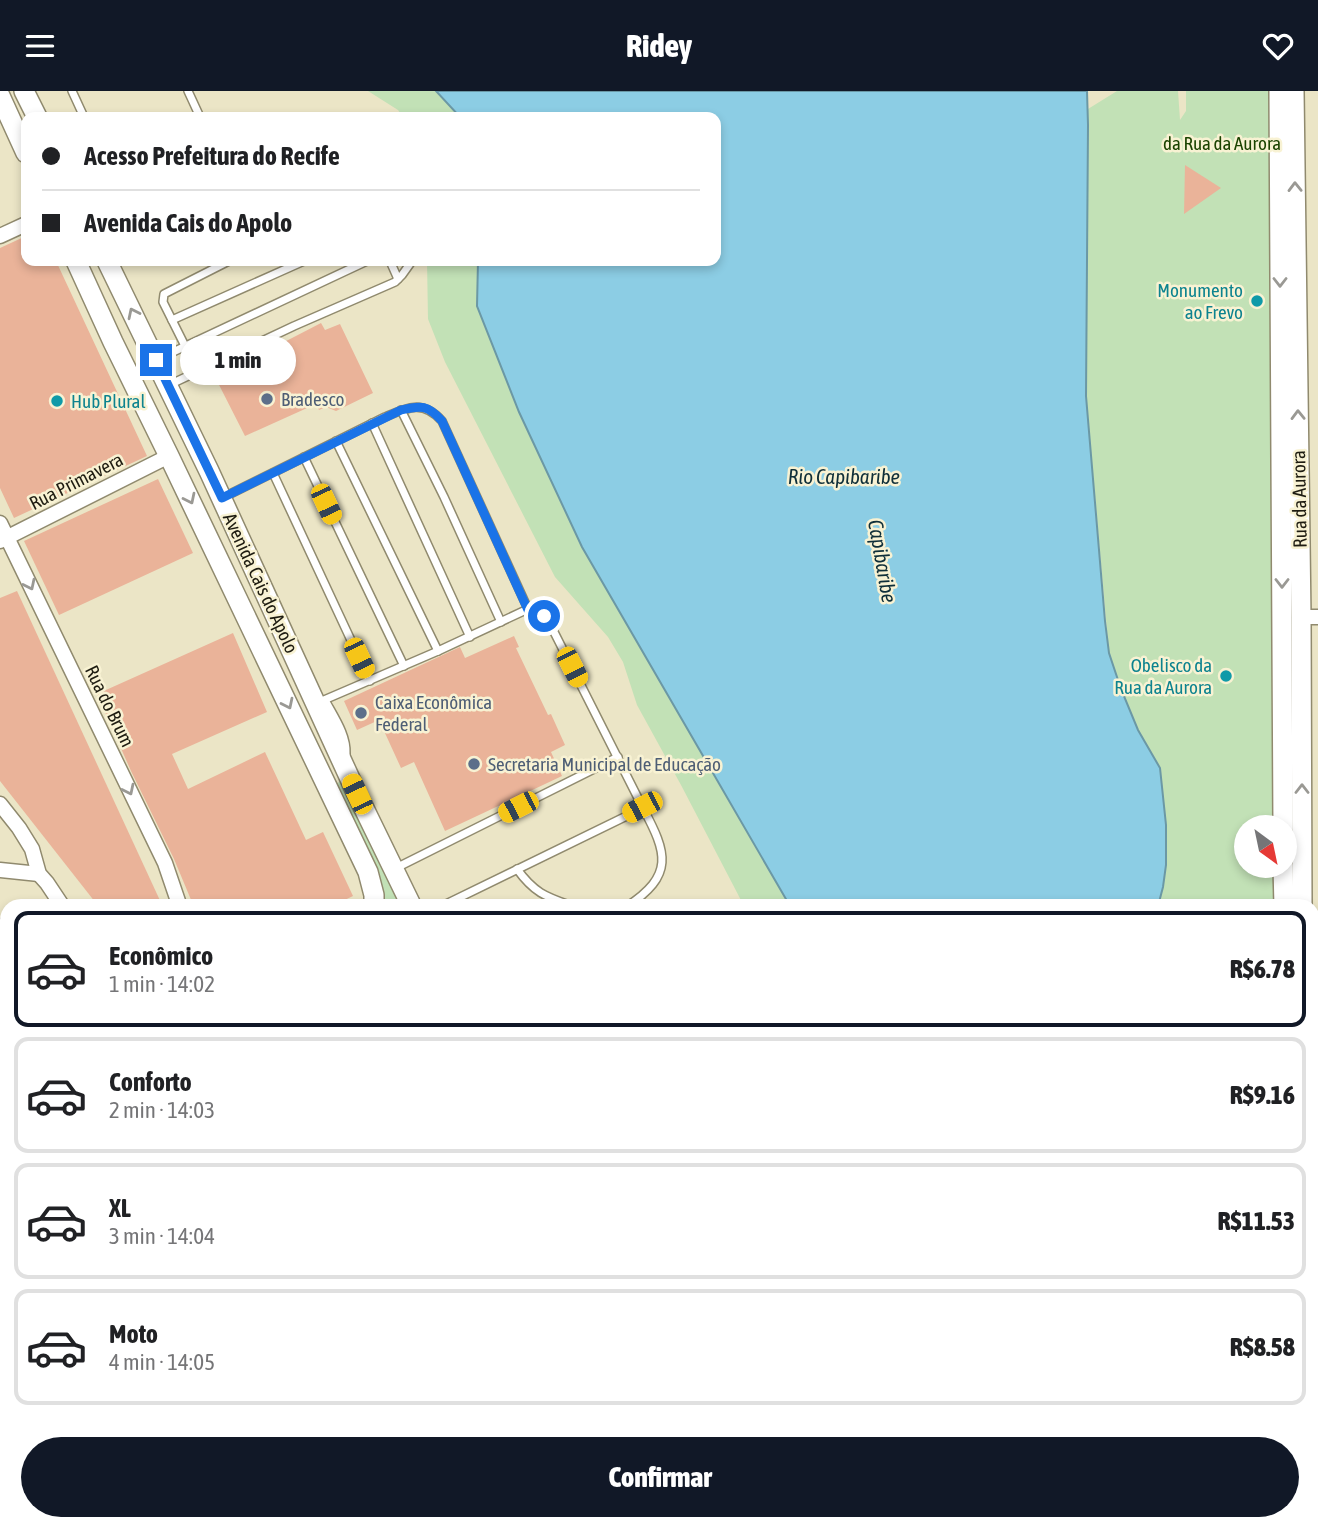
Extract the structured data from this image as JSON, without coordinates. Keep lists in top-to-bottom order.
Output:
{
  "streets": {
    "main road": ["Rua da Aurora", "Avenida Cais do Apolo"],
    "street": ["Rua Primavera", "Rua do Brum"]
  },
  "crossings": [
    ["Rua Primavera", "Avenida Cais do Apolo"],
    ["Rua Primavera", "Rua do Brum"]
  ],
  "one_way": ["Rua do Brum"],
  "water": ["Rio Capibaribe", "Capibaribe"],
  "parks": ["da Rua da Aurora"],
  "places": [
    "Monumento ao Frevo",
    "Bradesco",
    "Hub Plural",
    "Obelisco da Rua da Aurora",
    "Caixa Econômica Federal",
    "Secretaria Municipal de Educação"
  ],
  "north": "bottom right",
  "page": {
    "header": "Ridey",
    "banner": ["Acesso Prefeitura do Recife", "Avenida Cais do Apolo"],
    "bubble": "1 min",
    "list": [
      {
        "name": "Econômico",
        "note": "1 min · 14:02",
        "value": "R$6.78"
      },
      {
        "name": "Conforto",
        "note": "2 min · 14:03",
        "value": "R$9.16"
      },
      {
        "name": "XL",
        "note": "3 min · 14:04",
        "value": "R$11.53"
      },
      {
        "name": "Moto",
        "note": "4 min · 14:05",
        "value": "R$8.58"
      }
    ],
    "buttons": "Confirmar"
  }
}
